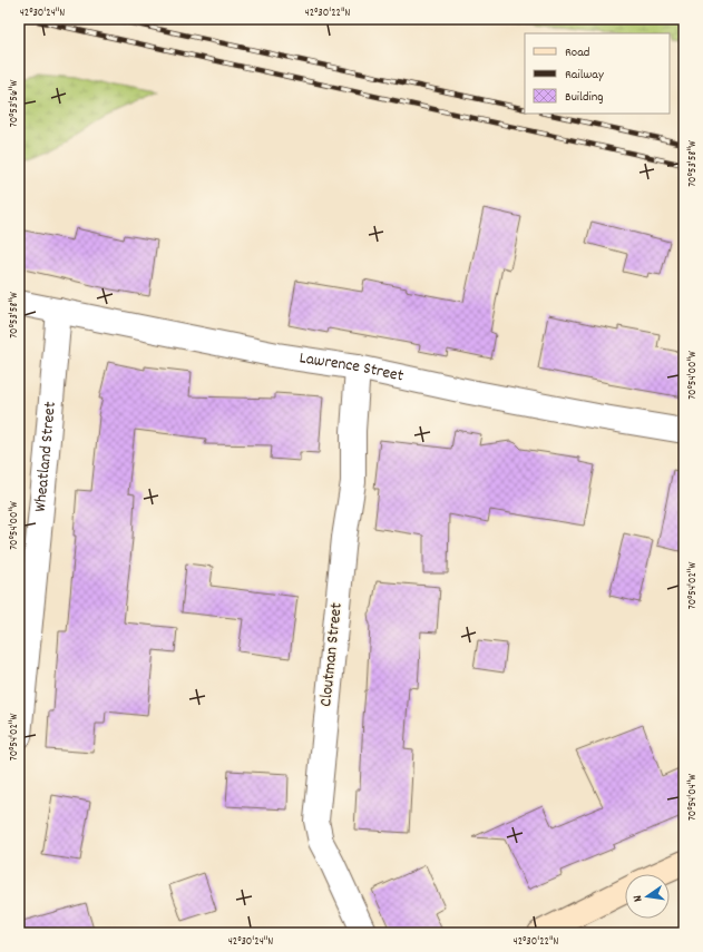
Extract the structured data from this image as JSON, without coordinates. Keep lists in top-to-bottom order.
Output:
{
  "streets": {
    "street": ["Lawrence Street", "Wheatland Street", "Cloutman Street"]
  },
  "crossings": [
    ["Lawrence Street", "Wheatland Street"],
    ["Lawrence Street", "Cloutman Street"]
  ],
  "legend": ["Road", "Railway", "Building"],
  "north": "left",
  "coordinates": [
    "42°30'24\"N",
    "42°30'22\"N",
    "70°53'56\"W",
    "70°53'58\"W",
    "70°54'00\"W",
    "70°54'02\"W",
    "70°54'04\"W"
  ]
}
